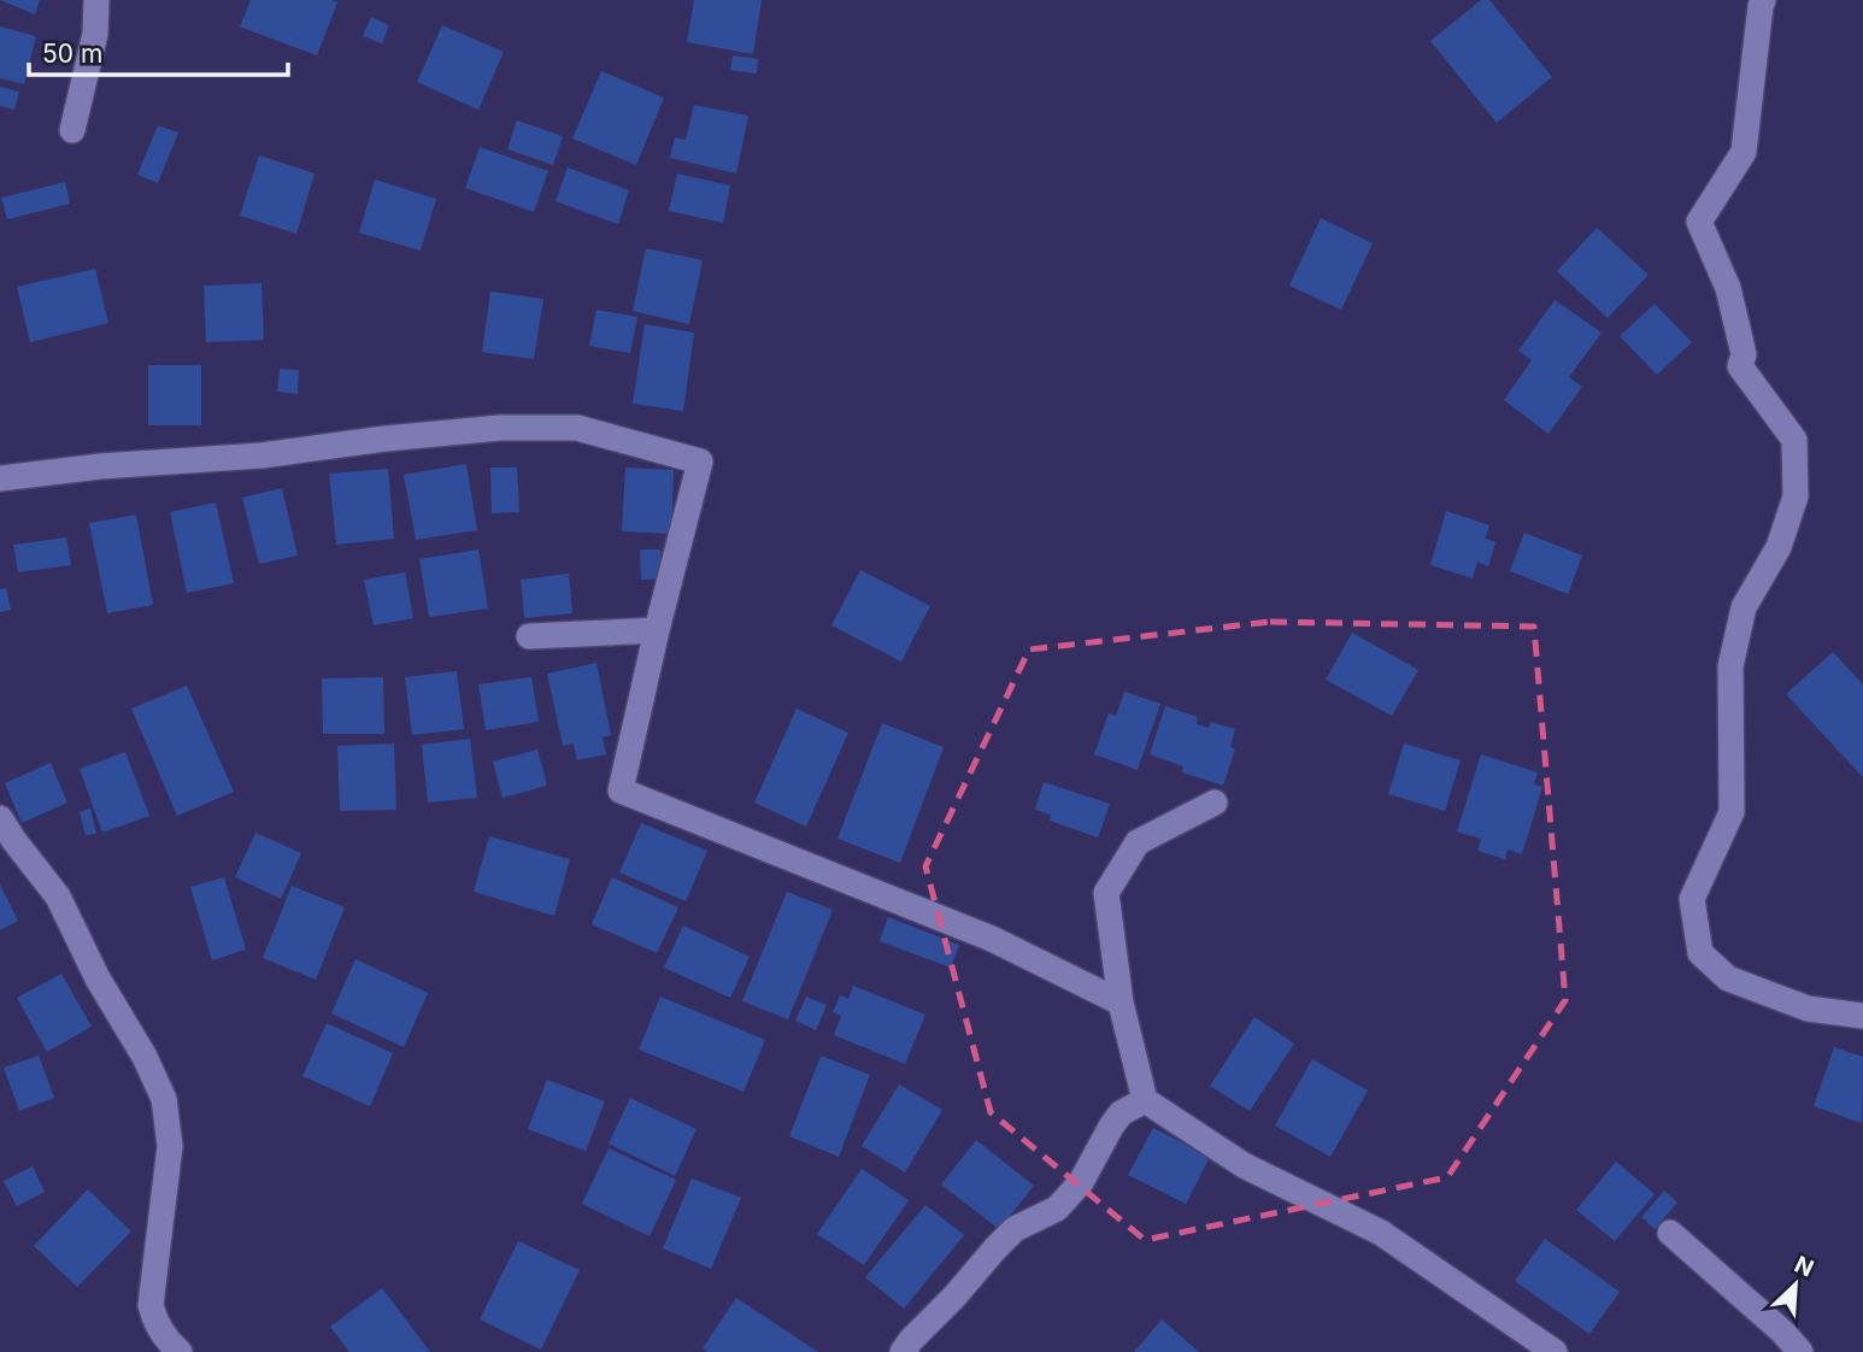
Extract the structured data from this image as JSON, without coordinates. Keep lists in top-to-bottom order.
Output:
{
  "scale_bar": "50 m",
  "north": "top right"
}
